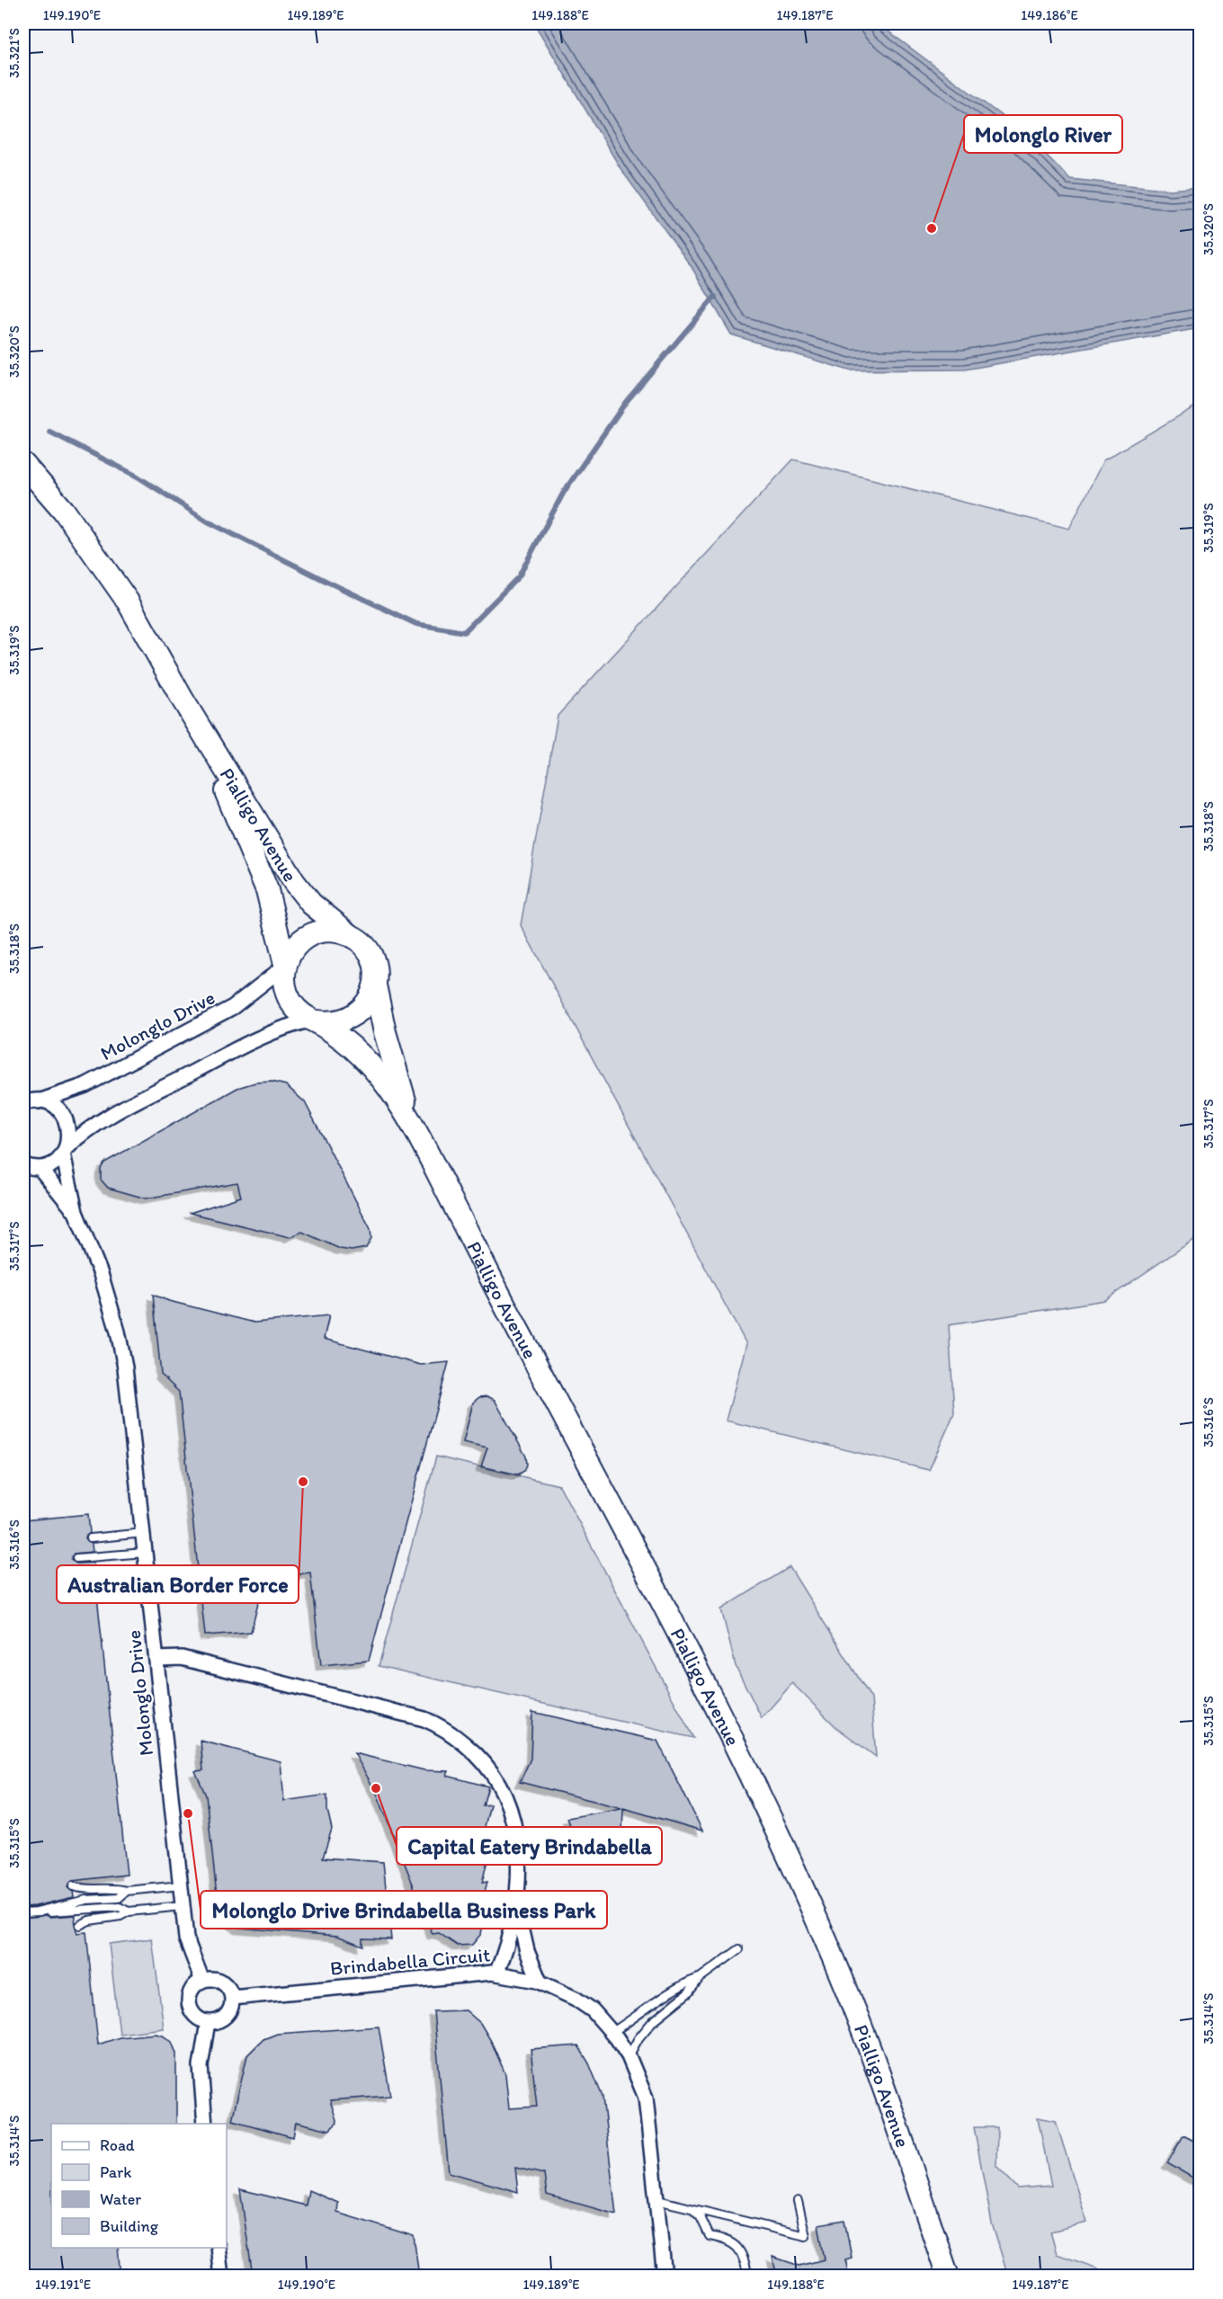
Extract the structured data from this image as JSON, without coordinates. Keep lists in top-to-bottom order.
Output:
{
  "streets": {
    "main road": ["Pialligo Avenue"],
    "street": ["Molonglo Drive", "Brindabella Circuit"]
  },
  "crossings": [
    ["Pialligo Avenue", "Molonglo Drive"],
    ["Molonglo Drive", "Brindabella Circuit"]
  ],
  "places": [
    "Molonglo River",
    "Australian Border Force",
    "Capital Eatery Brindabella",
    "Molonglo Drive Brindabella Business Park"
  ],
  "legend": [
    "Road",
    "Park",
    "Water",
    "Building"
  ],
  "coordinates": [
    "149.190°E",
    "149.189°E",
    "149.188°E",
    "149.187°E",
    "149.186°E",
    "35.321°S",
    "35.320°S",
    "35.319°S",
    "35.318°S",
    "35.317°S",
    "35.316°S",
    "35.315°S",
    "35.314°S",
    "149.191°E"
  ]
}
